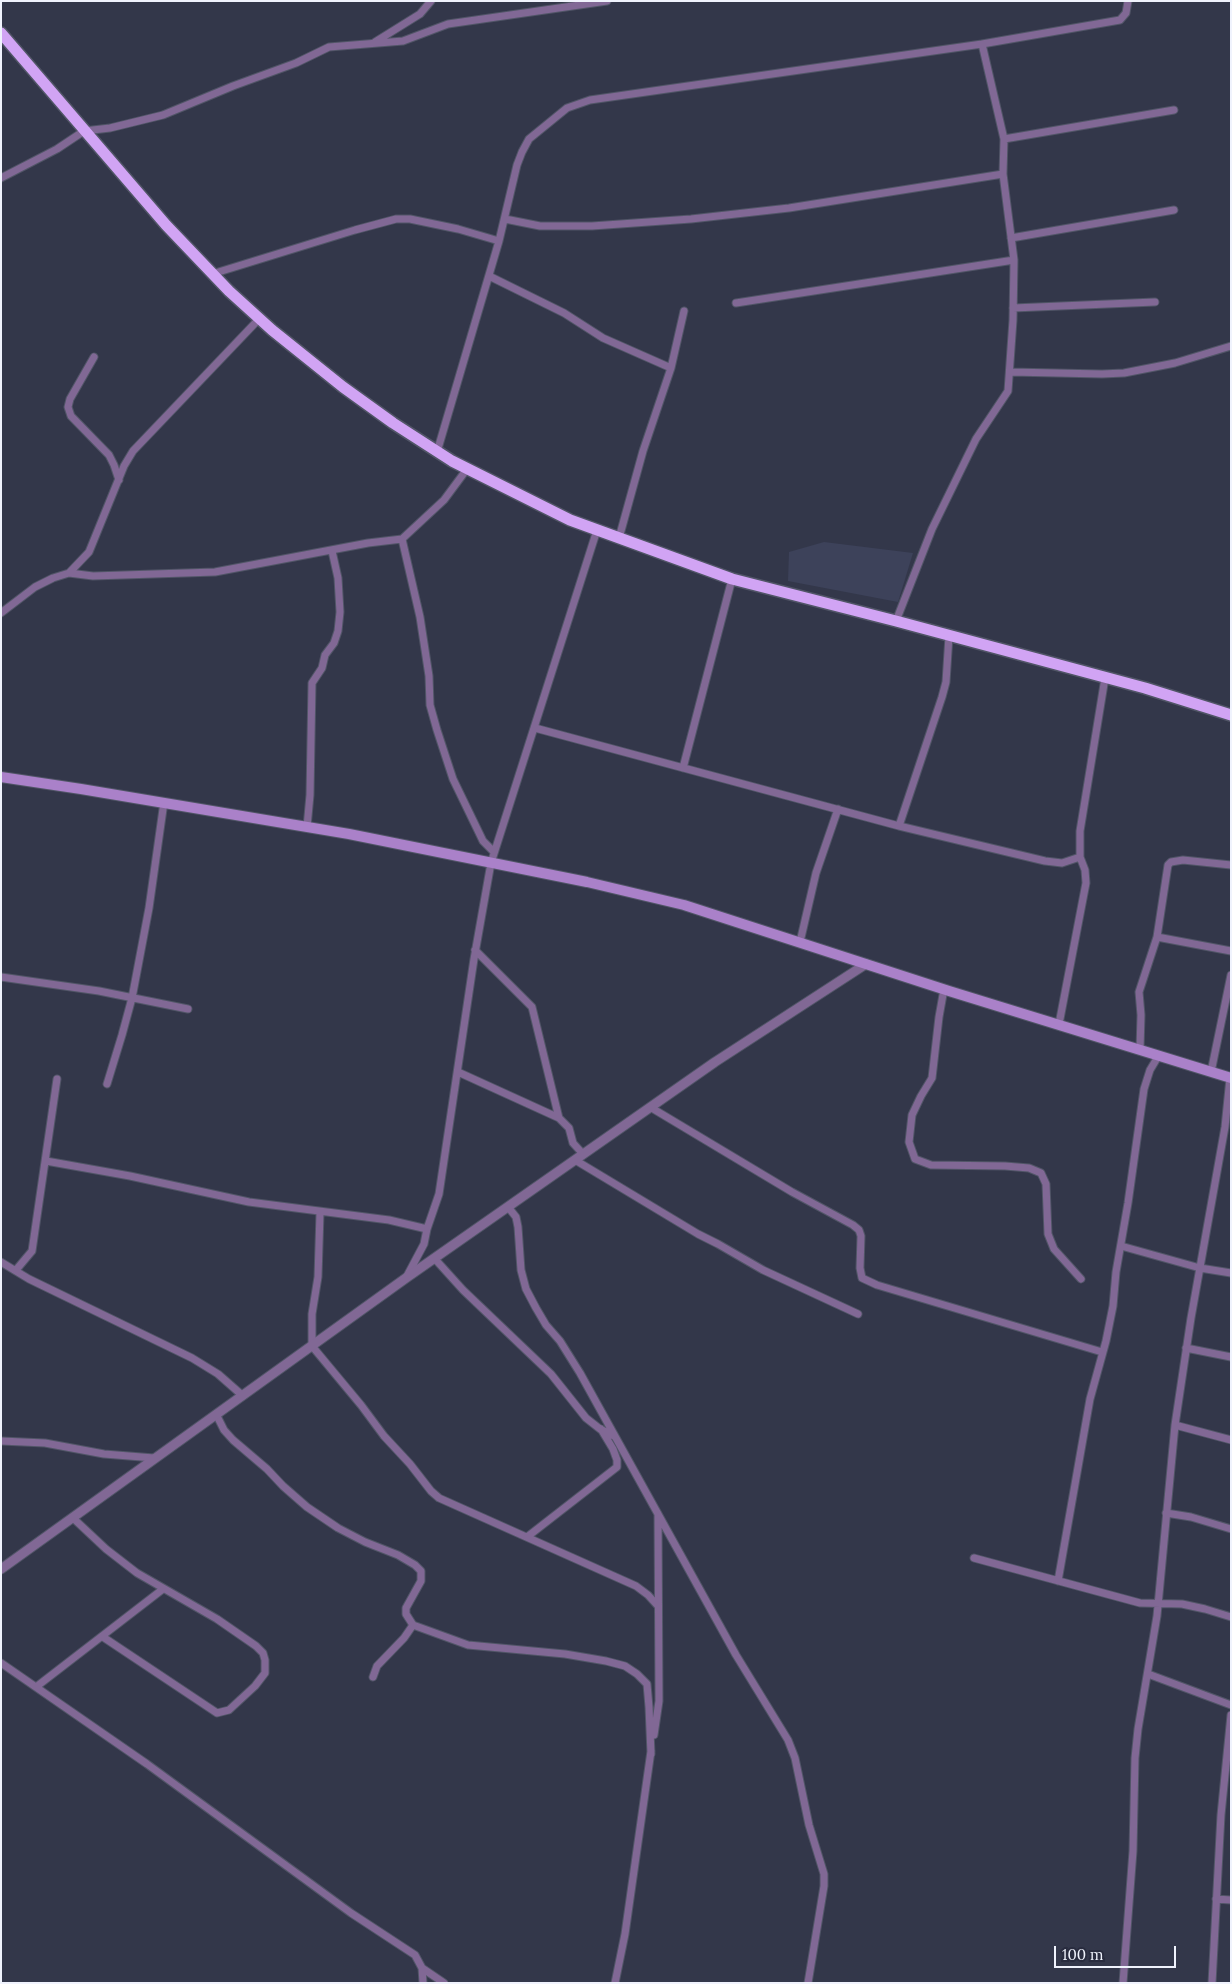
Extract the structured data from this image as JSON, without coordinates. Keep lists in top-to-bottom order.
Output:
{
  "scale_bar": "100 m"
}
